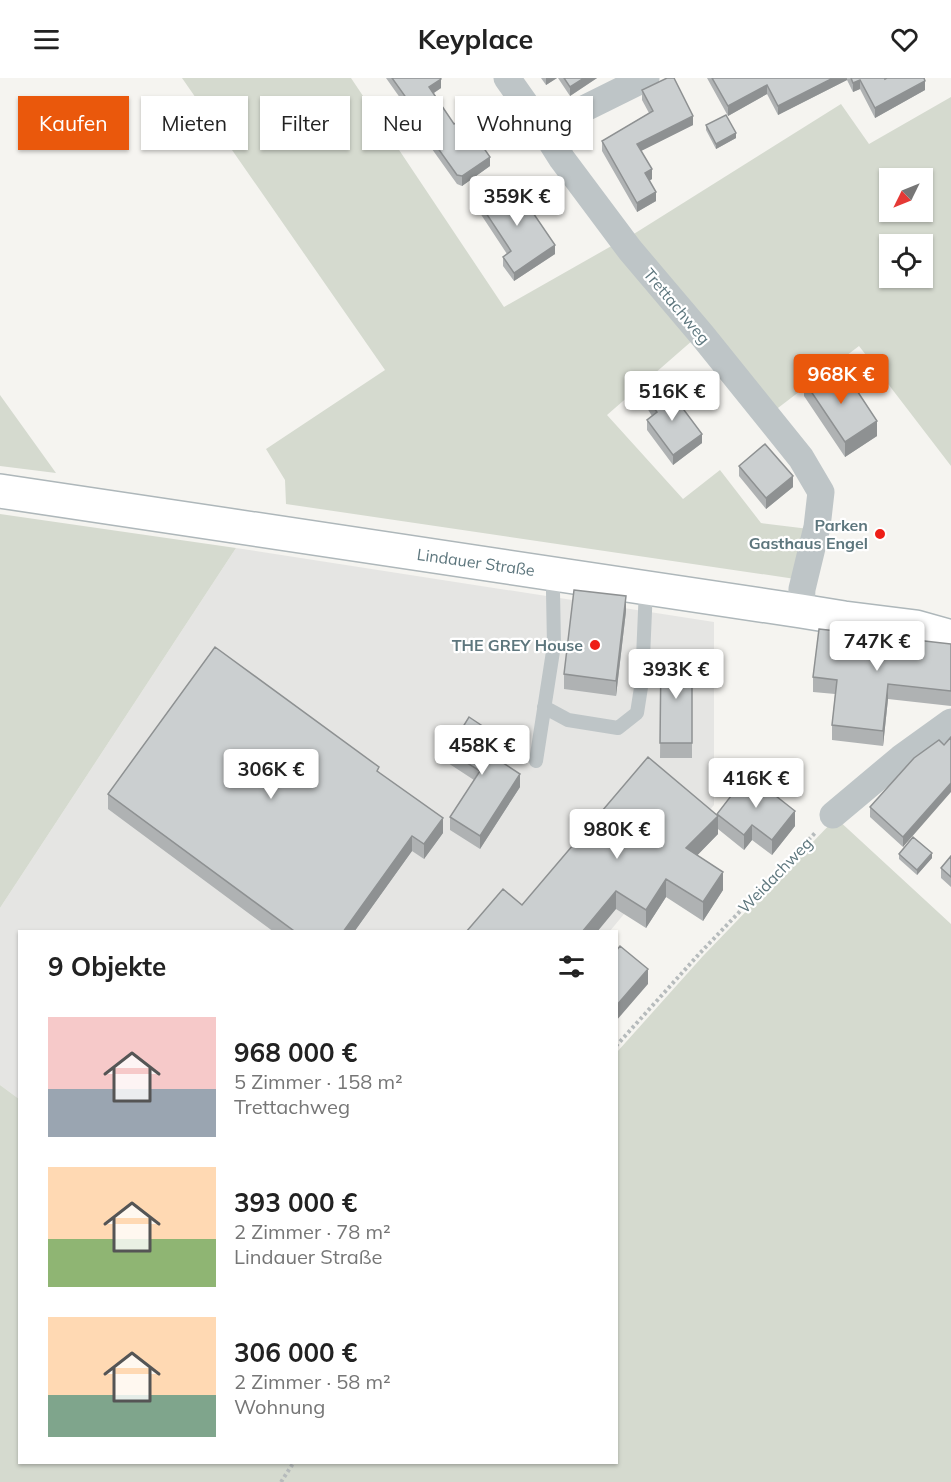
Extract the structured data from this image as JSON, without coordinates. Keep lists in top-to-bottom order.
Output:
{
  "streets": {
    "main road": ["Lindauer Straße"],
    "street": ["Trettachweg"],
    "path": ["Weidachweg"]
  },
  "crossings": [
    ["Trettachweg", "Lindauer Straße"]
  ],
  "places": ["Parken Gasthaus Engel", "THE GREY House"],
  "north": "bottom left",
  "page": {
    "header": "Keyplace",
    "chip": [
      "Kaufen",
      "Mieten",
      "Filter",
      "Neu",
      "Wohnung"
    ],
    "price": [
      "359K €",
      "968K €",
      "516K €",
      "747K €",
      "393K €",
      "458K €",
      "306K €",
      "416K €",
      "980K €"
    ],
    "heading": "9 Objekte",
    "list": [
      {
        "name": "968 000 €",
        "note": "5 Zimmer · 158 m² · Trettachweg"
      },
      {
        "name": "393 000 €",
        "note": "2 Zimmer · 78 m² · Lindauer Straße"
      },
      {
        "name": "306 000 €",
        "note": "2 Zimmer · 58 m² · Wohnung"
      }
    ]
  }
}
